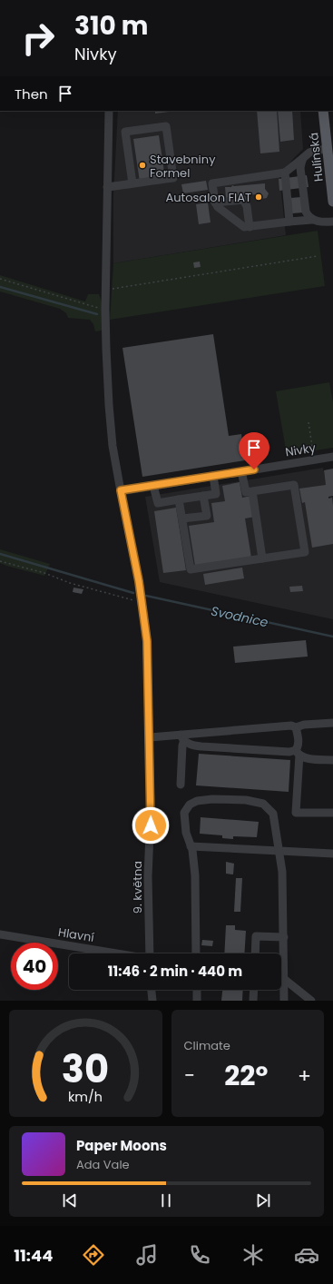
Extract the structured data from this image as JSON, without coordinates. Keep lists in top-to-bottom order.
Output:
{
  "streets": {
    "main road": ["Hulínská"],
    "street": ["Nivky", "9. května", "Hlavní"]
  },
  "crossings": [
    ["Nivky", "9. května"]
  ],
  "water": ["Svodnice"],
  "places": ["Stavebniny Formel", "Autosalon FIAT"],
  "page": {
    "turn": ["310 m", "Nivky"],
    "then": "Then",
    "limit": "40",
    "trip": "11:46 · 2 min · 440 m",
    "tile": "Climate",
    "heat": ["−", "22°", "+"],
    "song": ["Paper Moons", "Ada Vale"],
    "tabs": "11:44",
    "gauge": ["30", "km/h"]
  }
}
